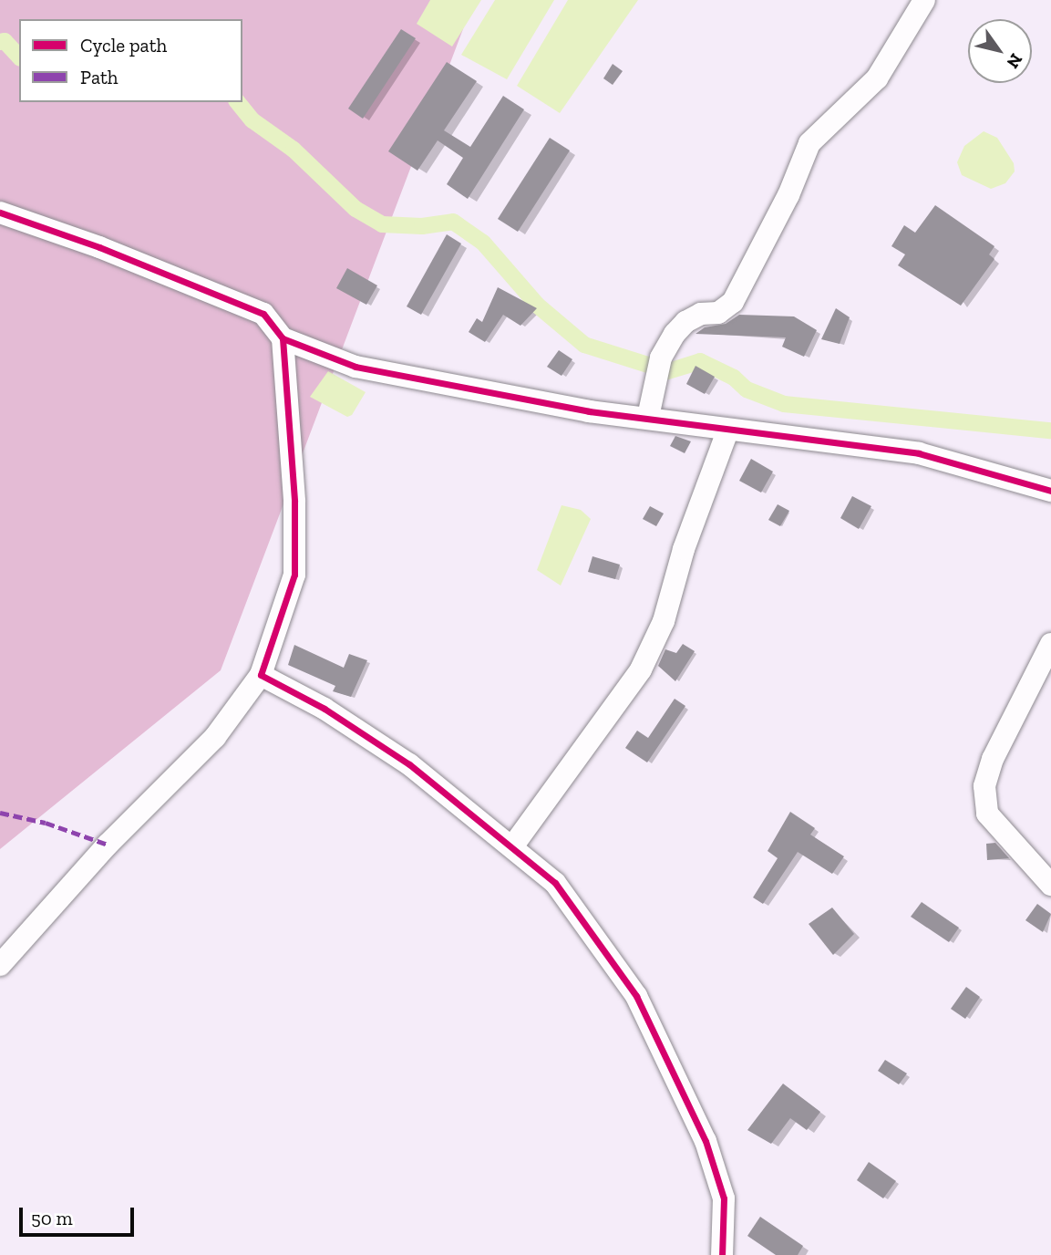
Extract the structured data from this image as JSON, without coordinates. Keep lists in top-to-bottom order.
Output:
{
  "legend": ["Cycle path", "Path"],
  "scale_bar": "50 m",
  "north": "bottom right"
}
